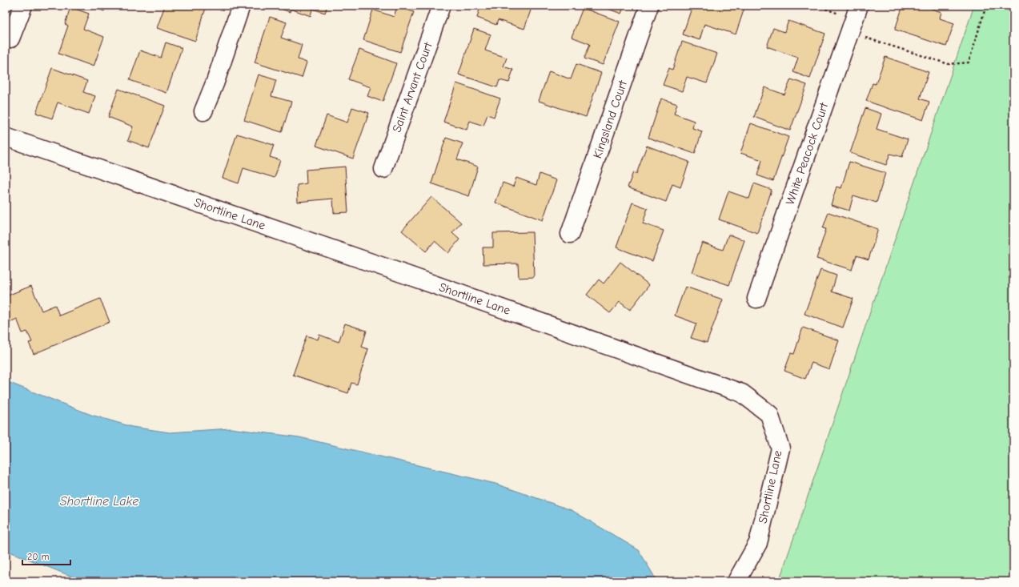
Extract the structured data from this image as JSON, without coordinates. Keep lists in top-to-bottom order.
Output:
{
  "streets": {
    "street": [
      "Saint Arvant Court",
      "Kingsland Court",
      "White Peacock Court",
      "Shortline Lane"
    ]
  },
  "water": ["Shortline Lake"],
  "scale_bar": "20 m"
}
